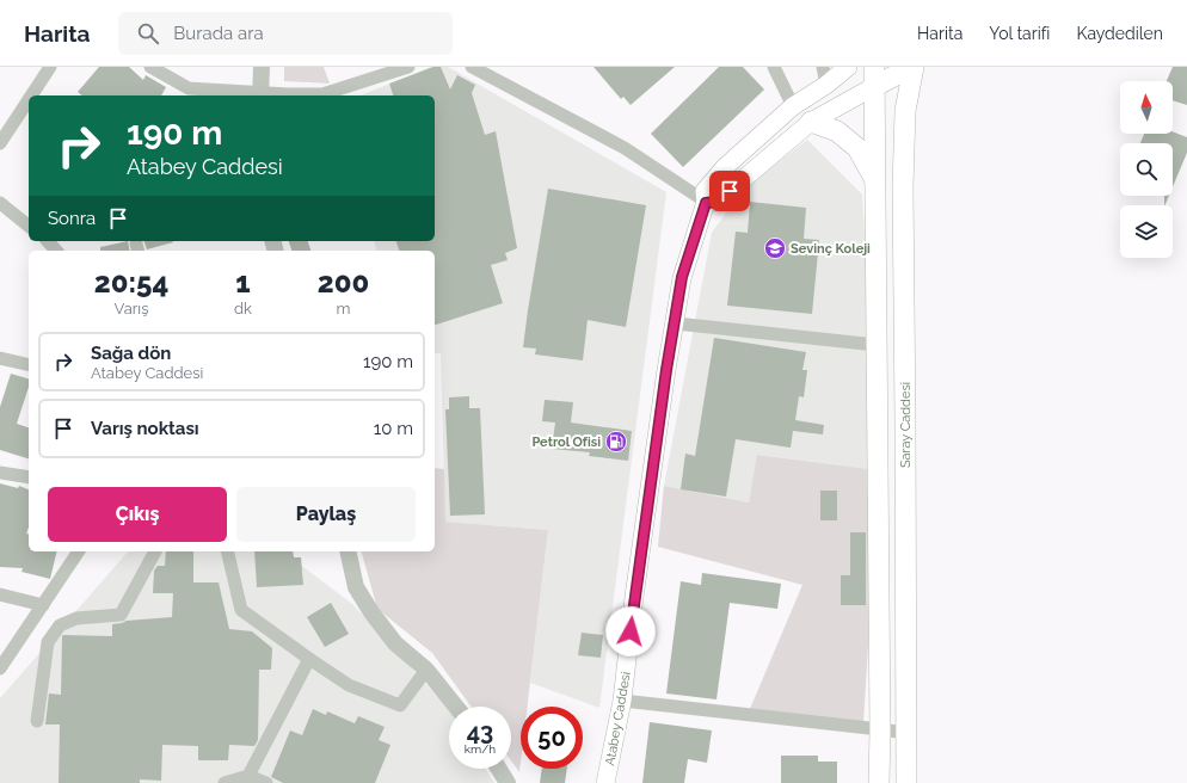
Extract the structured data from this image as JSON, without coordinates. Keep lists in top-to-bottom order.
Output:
{
  "streets": {
    "main road": ["Saray Caddesi", "Atabey Caddesi"]
  },
  "places": {
    "school or university": ["Sevinç Koleji"],
    "fuel station": ["Petrol Ofisi"]
  },
  "north": "top",
  "page": {
    "header": "Harita",
    "search": "Burada ara",
    "nav": ["Harita", "Yol tarifi", "Kaydedilen"],
    "turn": ["190 m", "Atabey Caddesi"],
    "then": "Sonra",
    "eta": [
      "20:54",
      "Varış",
      "1",
      "dk",
      "200",
      "m"
    ],
    "list": [
      {
        "name": "Sağa dön",
        "note": "Atabey Caddesi",
        "value": "190 m"
      },
      {
        "name": "Varış noktası",
        "value": "10 m"
      }
    ],
    "buttons": ["Çıkış", "Paylaş"],
    "speed": "43 km/h",
    "limit": "50"
  }
}
